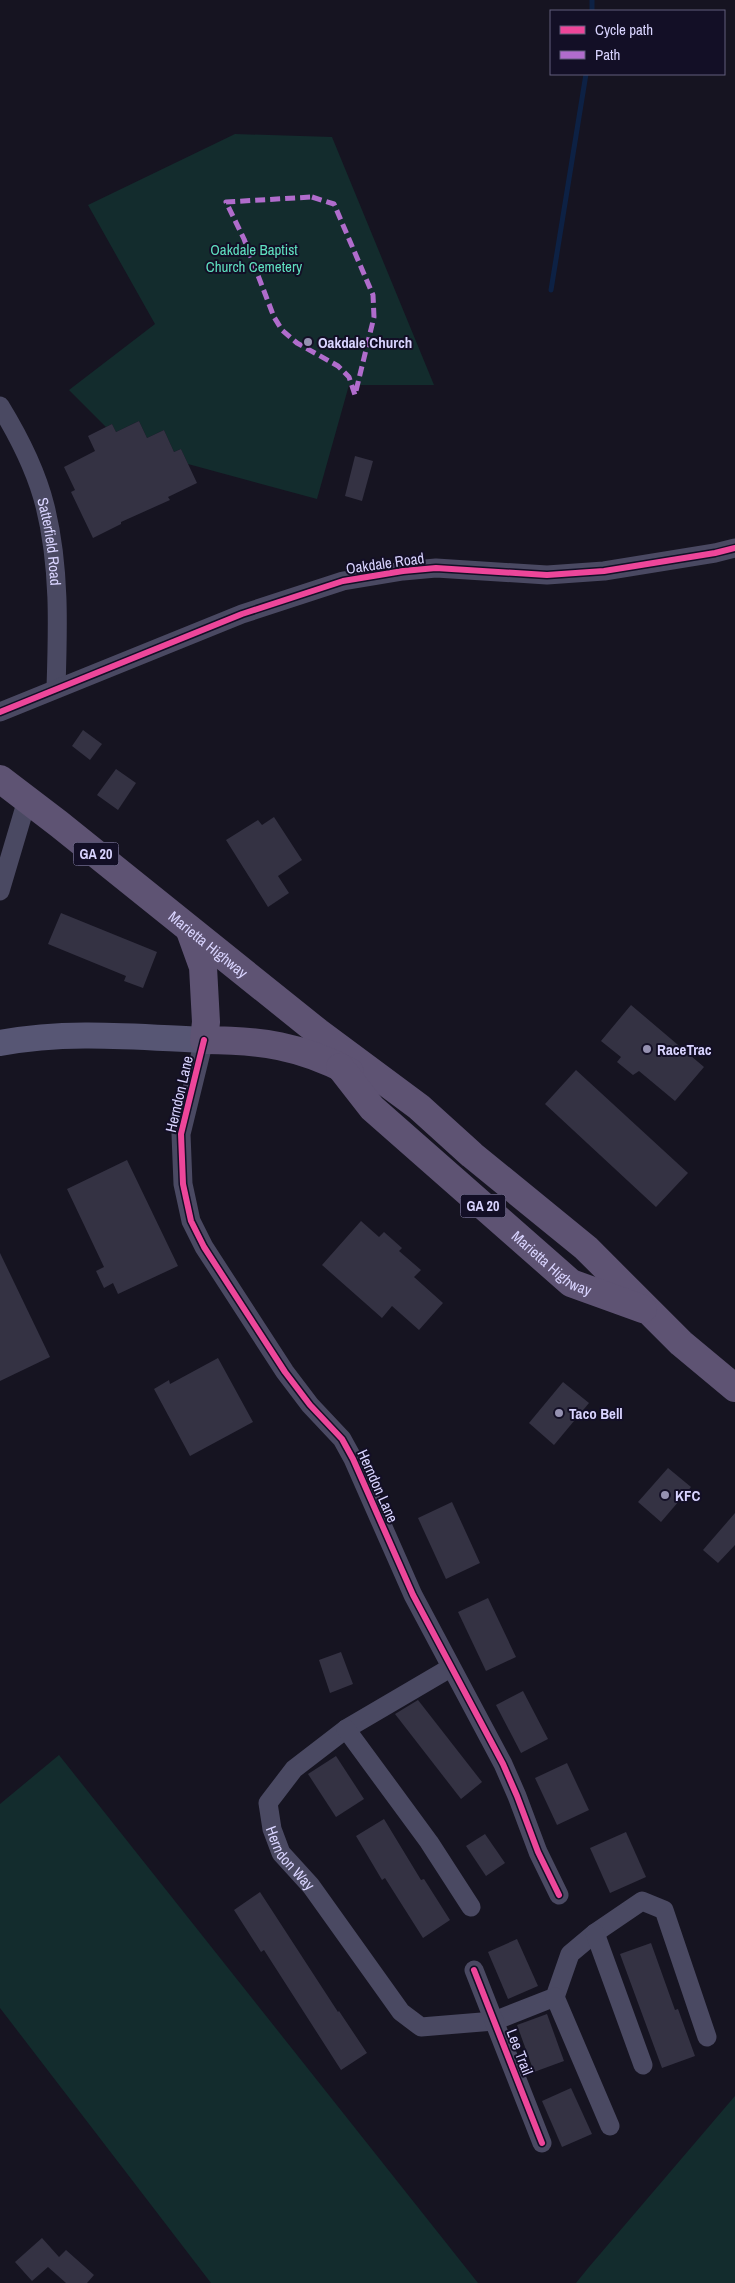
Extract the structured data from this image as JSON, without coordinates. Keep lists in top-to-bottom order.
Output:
{
  "streets": {
    "main road": ["GA 20", "Marietta Highway"],
    "street": [
      "Satterfield Road",
      "Oakdale Road",
      "Herndon Lane",
      "Herndon Way",
      "Lee Trail"
    ]
  },
  "crossings": [
    ["Satterfield Road", "Oakdale Road"],
    ["Marietta Highway", "Herndon Lane"],
    ["Herndon Lane", "Herndon Way"],
    ["Herndon Way", "Lee Trail"]
  ],
  "parks": ["Oakdale Baptist Church Cemetery"],
  "places": [
    "Oakdale Church",
    "RaceTrac",
    "Taco Bell",
    "KFC"
  ],
  "legend": ["Cycle path", "Path"]
}
